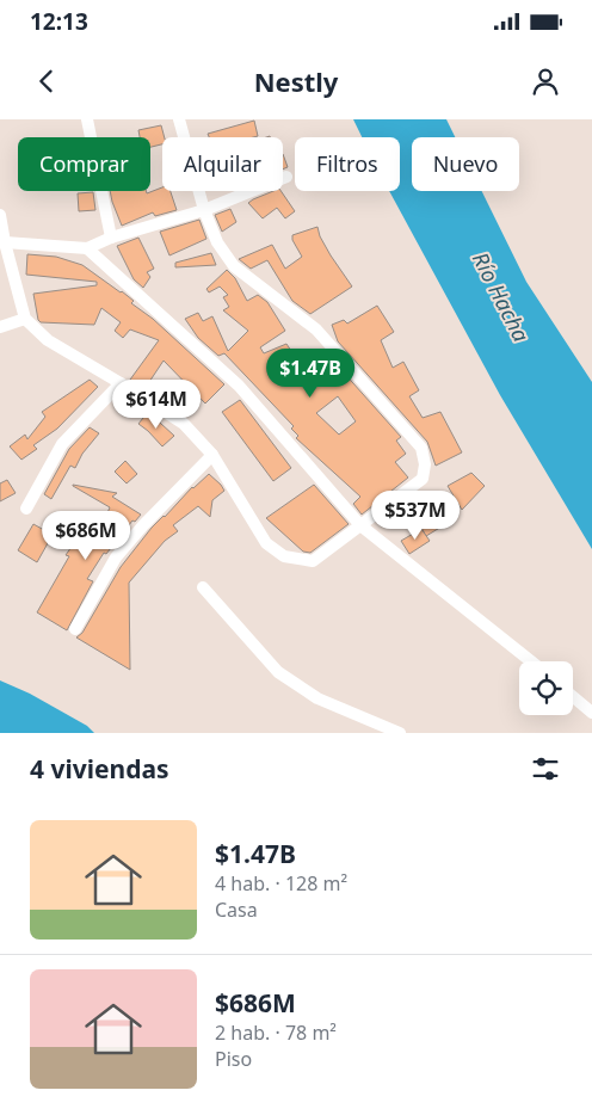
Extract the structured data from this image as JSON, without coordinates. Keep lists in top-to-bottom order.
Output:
{
  "water": ["Río Hacha"],
  "page": {
    "status": "12:13",
    "header": "Nestly",
    "chip": [
      "Comprar",
      "Alquilar",
      "Filtros",
      "Nuevo"
    ],
    "price": [
      "$1.47B",
      "$614M",
      "$537M",
      "$686M"
    ],
    "heading": "4 viviendas",
    "list": [
      {
        "name": "$1.47B",
        "note": "4 hab. · 128 m² · Casa"
      },
      {
        "name": "$686M",
        "note": "2 hab. · 78 m² · Piso"
      }
    ]
  }
}
